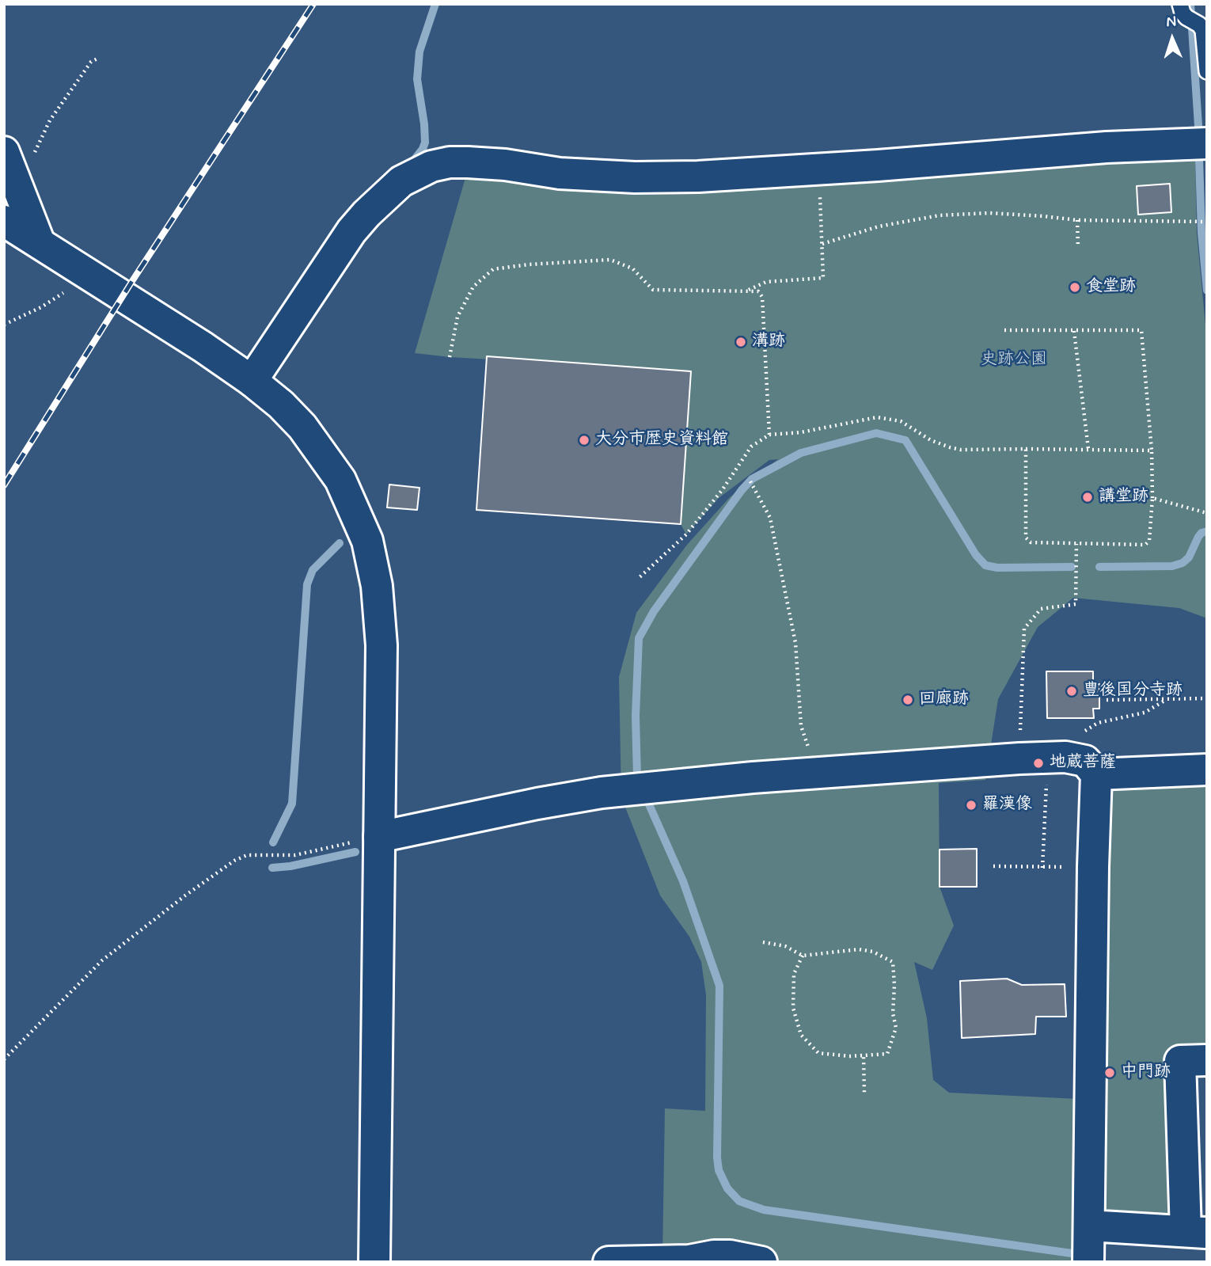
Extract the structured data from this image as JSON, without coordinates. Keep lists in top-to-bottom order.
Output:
{
  "parks": ["史跡公園"],
  "places": [
    "食堂跡",
    "溝跡",
    "大分市歴史資料館",
    "講堂跡",
    "豊後国分寺跡",
    "回廊跡",
    "地蔵菩薩",
    "羅漢像",
    "中門跡"
  ],
  "north": "top"
}
